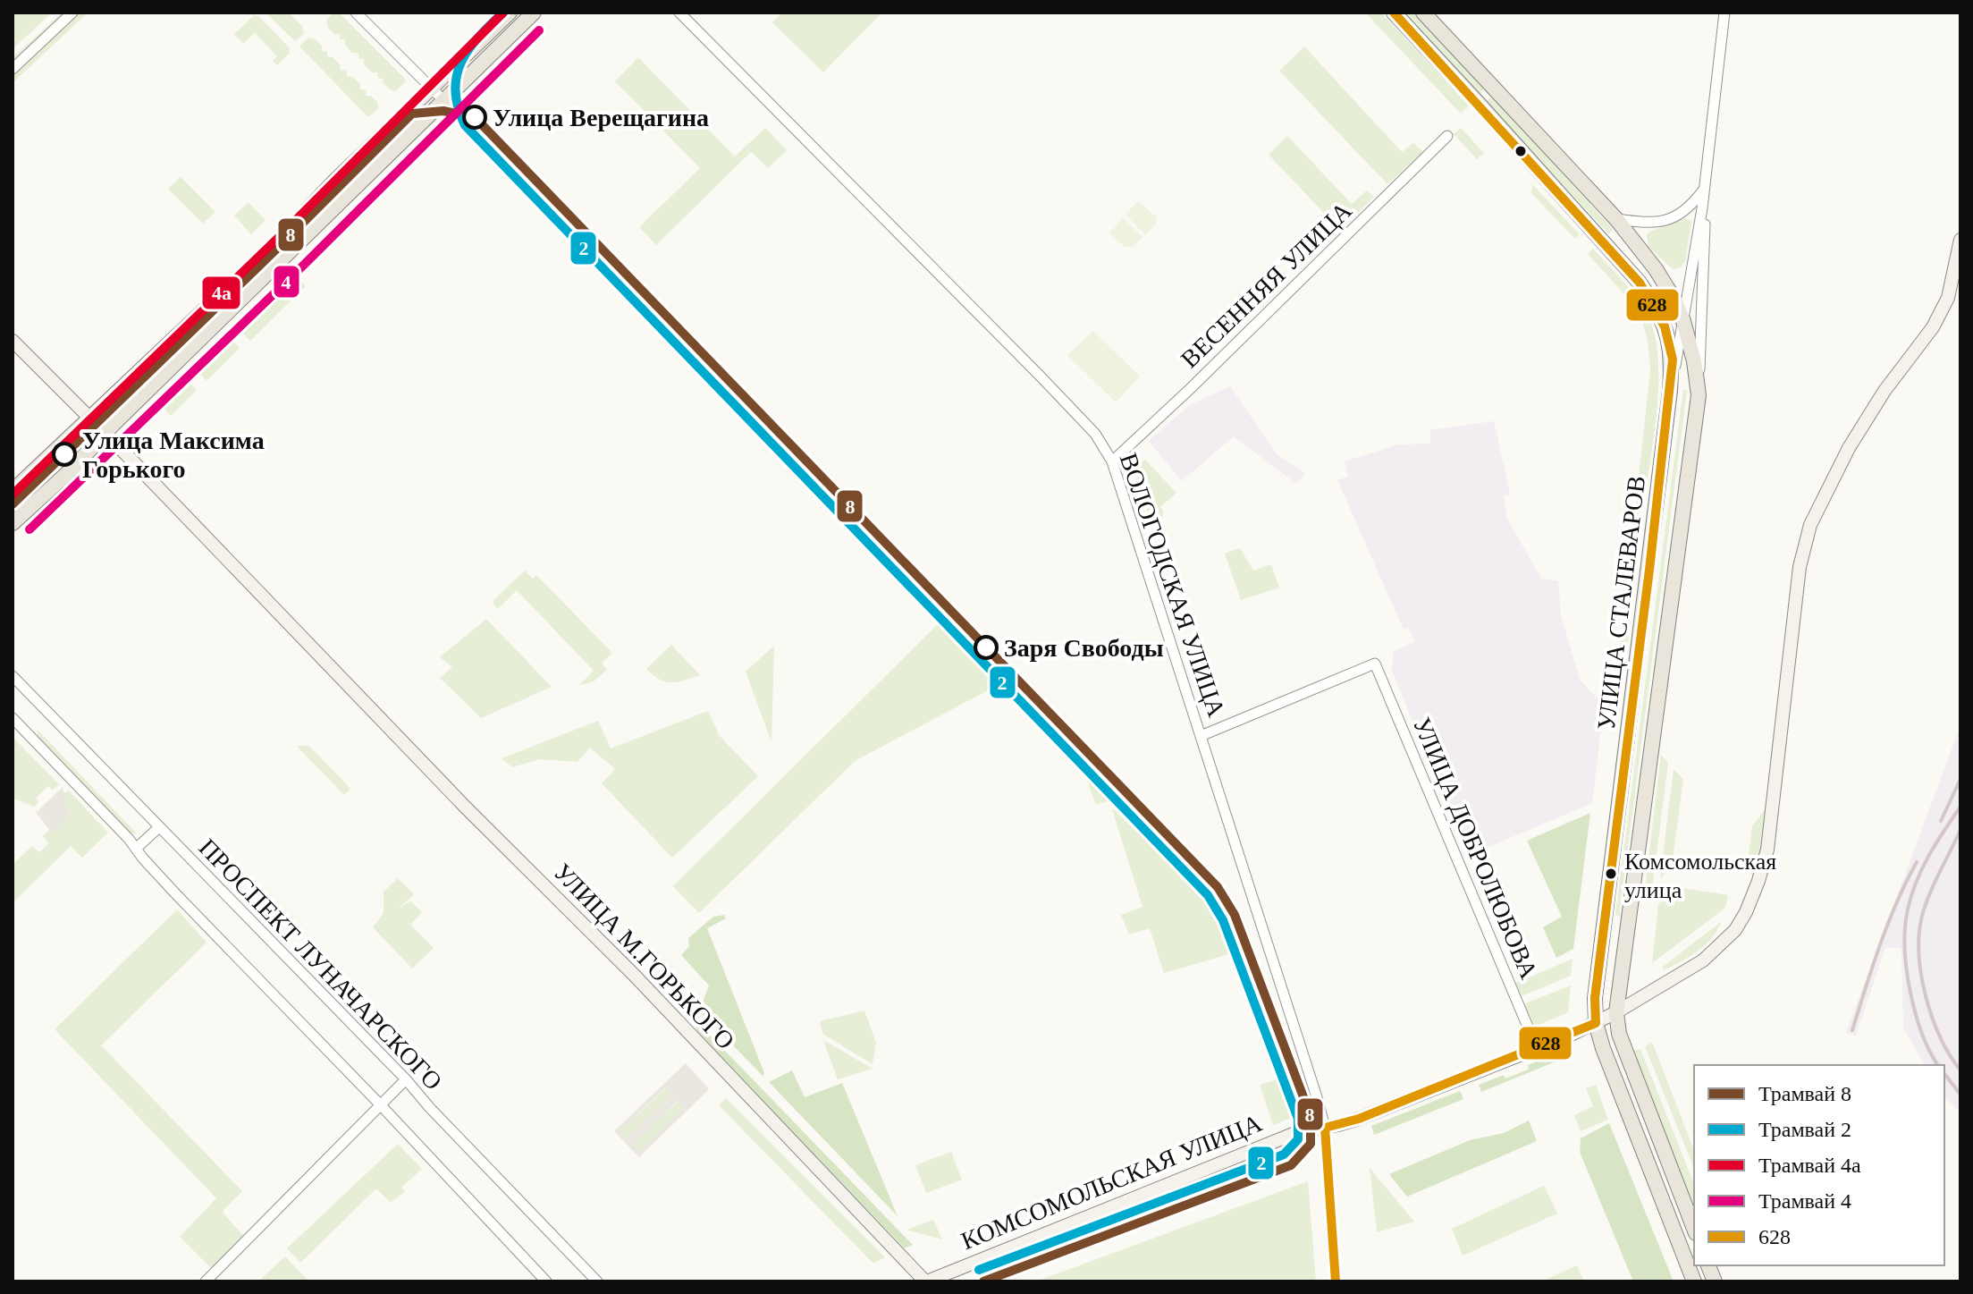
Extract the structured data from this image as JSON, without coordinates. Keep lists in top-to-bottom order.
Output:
{
  "streets": {
    "main road": ["УЛИЦА СТАЛЕВАРОВ"],
    "street": [
      "ВЕСЕННЯЯ УЛИЦА",
      "ВОЛОГОДСКАЯ УЛИЦА",
      "УЛИЦА ДОБРОЛЮБОВА",
      "УЛИЦА М.ГОРЬКОГО",
      "ПРОСПЕКТ ЛУНАЧАРСКОГО",
      "КОМСОМОЛЬСКАЯ УЛИЦА"
    ]
  },
  "crossings": [
    ["ВЕСЕННЯЯ УЛИЦА", "ВОЛОГОДСКАЯ УЛИЦА"],
    ["ВОЛОГОДСКАЯ УЛИЦА", "УЛИЦА ДОБРОЛЮБОВА"],
    ["ВОЛОГОДСКАЯ УЛИЦА", "КОМСОМОЛЬСКАЯ УЛИЦА"],
    ["УЛИЦА СТАЛЕВАРОВ", "КОМСОМОЛЬСКАЯ УЛИЦА"],
    ["УЛИЦА ДОБРОЛЮБОВА", "КОМСОМОЛЬСКАЯ УЛИЦА"],
    ["УЛИЦА М.ГОРЬКОГО", "КОМСОМОЛЬСКАЯ УЛИЦА"]
  ],
  "places": [
    "Улица Верещагина",
    "Улица Максима Горького",
    "Заря Свободы",
    "Комсомольская улица"
  ],
  "lines": [
    "tram line 2",
    "tram line 4а",
    "transit line 628",
    "tram line 4",
    "tram line 8"
  ],
  "legend": [
    "Трамвай 8",
    "Трамвай 2",
    "Трамвай 4а",
    "Трамвай 4",
    "628"
  ]
}
